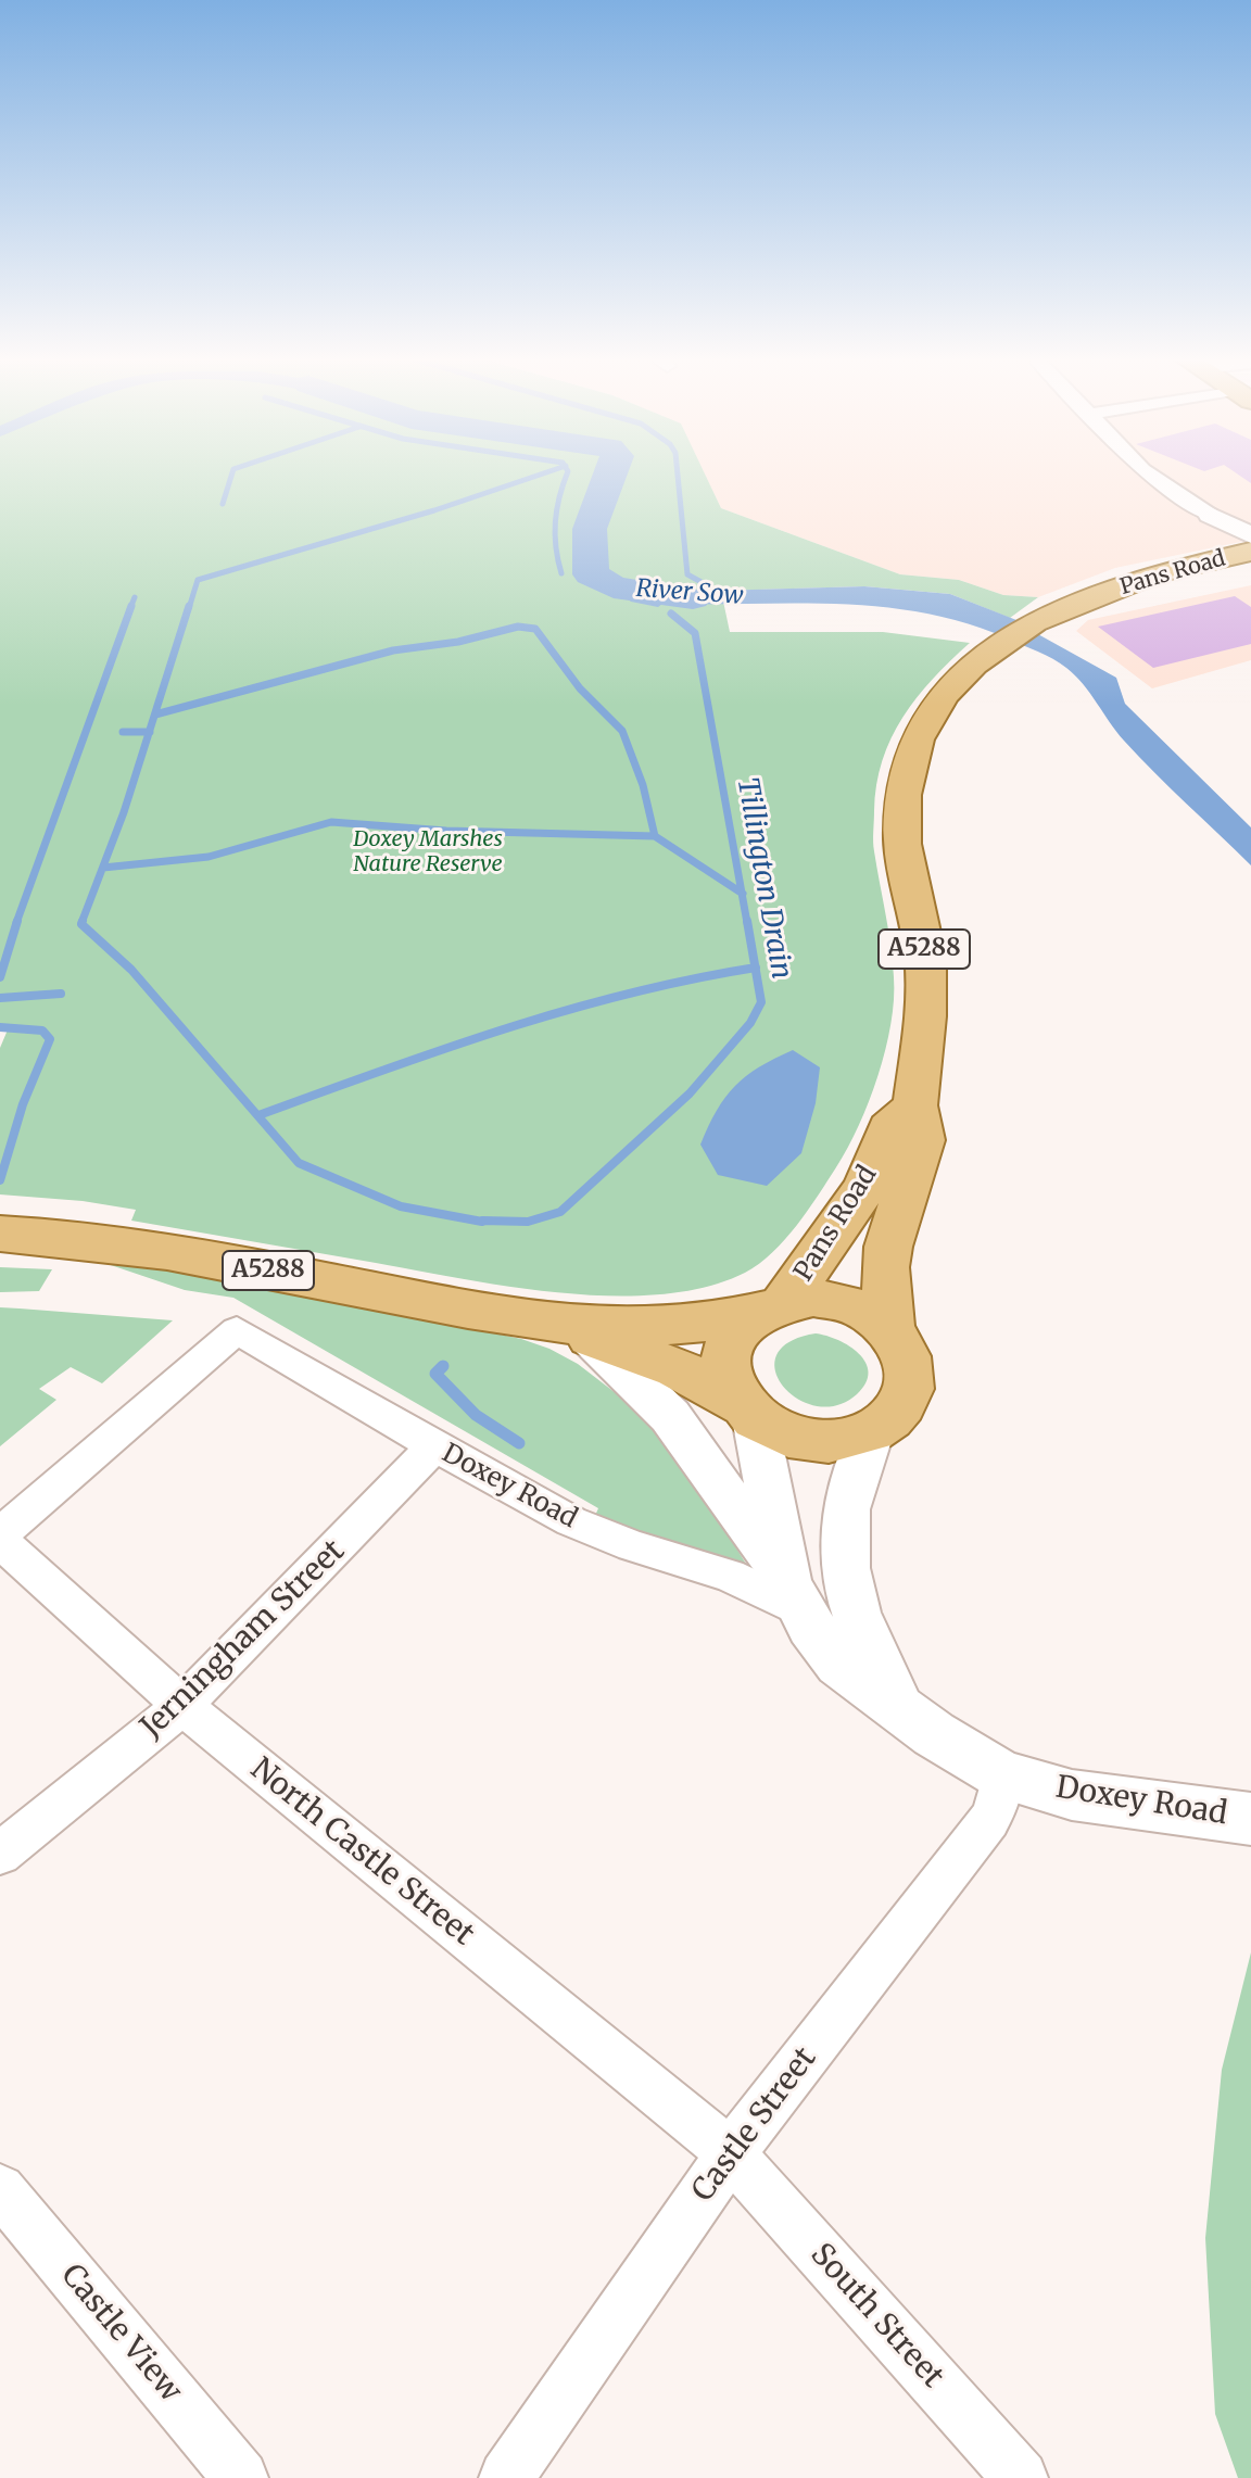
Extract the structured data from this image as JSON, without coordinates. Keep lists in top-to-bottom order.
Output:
{
  "streets": {
    "main road": ["Pans Road", "A5288"],
    "street": [
      "Doxey Road",
      "Jerningham Street",
      "North Castle Street",
      "Castle Street",
      "South Street",
      "Castle View"
    ]
  },
  "crossings": [
    ["Pans Road", "A5288"],
    ["Pans Road", "Doxey Road"],
    ["A5288", "Doxey Road"],
    ["Doxey Road", "Jerningham Street"],
    ["Doxey Road", "North Castle Street"],
    ["Doxey Road", "Castle Street"],
    ["Jerningham Street", "North Castle Street"],
    ["North Castle Street", "Castle Street"],
    ["North Castle Street", "South Street"],
    ["Castle Street", "South Street"]
  ],
  "water": ["River Sow", "Tillington Drain"],
  "parks": ["Doxey Marshes Nature Reserve"]
}
